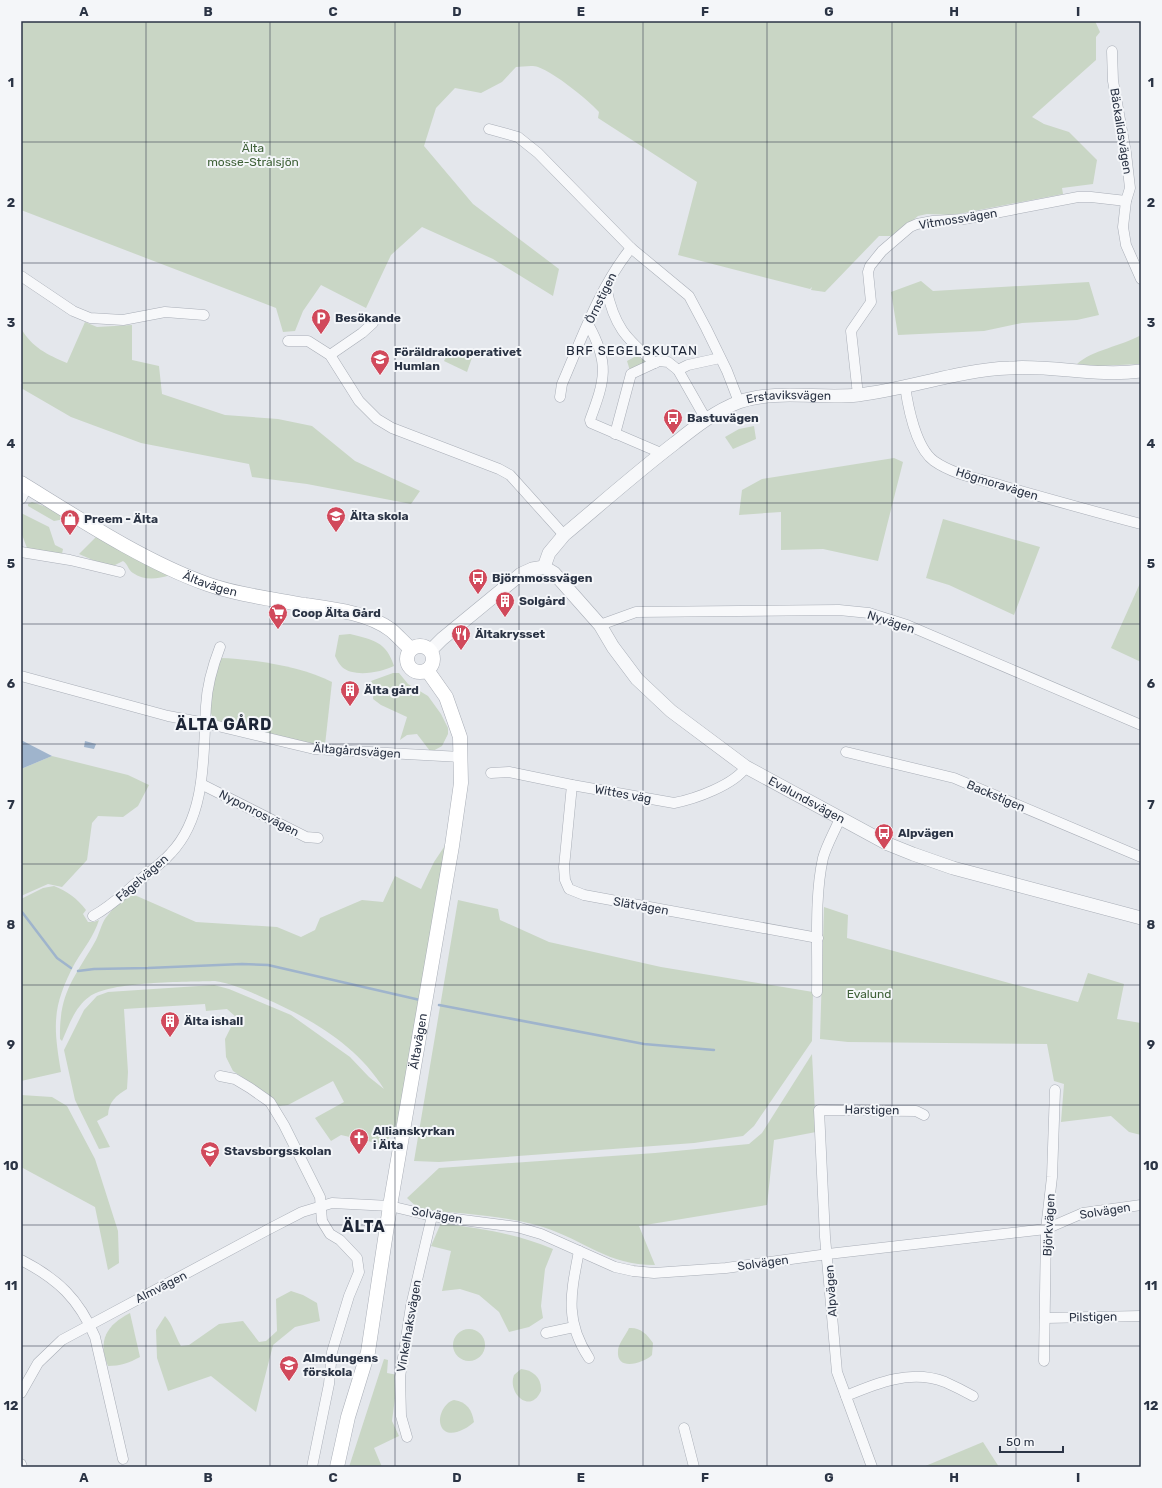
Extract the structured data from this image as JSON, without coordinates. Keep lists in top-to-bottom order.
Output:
{
  "streets": {
    "main road": ["Ältavägen"],
    "street": [
      "Bäckalidsvägen",
      "Vitmossvägen",
      "Örnstigen",
      "Erstaviksvägen",
      "Högmoravägen",
      "Nyvägen",
      "Ältagårdsvägen",
      "Wittes väg",
      "Backstigen",
      "Evalundsvägen",
      "Nyponrosvägen",
      "Fågelvägen",
      "Slätvägen",
      "Harstigen",
      "Solvägen",
      "Björkvägen",
      "Almvägen",
      "Alpvägen",
      "Pilstigen",
      "Vinkelhaksvägen"
    ]
  },
  "crossings": [
    ["Bäckalidsvägen", "Vitmossvägen"],
    ["Vitmossvägen", "Erstaviksvägen"],
    ["Erstaviksvägen", "Högmoravägen"],
    ["Erstaviksvägen", "Evalundsvägen"],
    ["Ältavägen", "Ältagårdsvägen"],
    ["Ältavägen", "Solvägen"],
    ["Ältavägen", "Almvägen"],
    ["Nyvägen", "Evalundsvägen"],
    ["Ältagårdsvägen", "Fågelvägen"],
    ["Wittes väg", "Evalundsvägen"],
    ["Wittes väg", "Slätvägen"],
    ["Nyponrosvägen", "Fågelvägen"],
    ["Harstigen", "Alpvägen"],
    ["Solvägen", "Björkvägen"],
    ["Solvägen", "Almvägen"],
    ["Solvägen", "Alpvägen"],
    ["Solvägen", "Vinkelhaksvägen"],
    ["Björkvägen", "Pilstigen"]
  ],
  "districts": ["BRF SEGELSKUTAN", "ÄLTA GÅRD", "ÄLTA"],
  "parks": ["Älta mosse-Strålsjön", "Evalund"],
  "places": {
    "parking": ["Besökande"],
    "school or university": [
      "Föräldrakooperativet Humlan",
      "Älta skola",
      "Stavsborgsskolan",
      "Almdungens förskola"
    ],
    "bus stop": ["Bastuvägen", "Björnmossvägen", "Alpvägen"],
    "shop": ["Preem - Älta"],
    "building": ["Solgård", "Älta gård", "Älta ishall"],
    "supermarket": ["Coop Älta Gård"],
    "restaurant": ["Ältakrysset"],
    "church": ["Allianskyrkan i Älta"]
  },
  "scale_bar": "50 m",
  "grid": {
    "columns": [
      "A",
      "B",
      "C",
      "D",
      "E",
      "F",
      "G",
      "H",
      "I"
    ],
    "rows": [
      "1",
      "2",
      "3",
      "4",
      "5",
      "6",
      "7",
      "8",
      "9",
      "10",
      "11",
      "12"
    ]
  }
}
